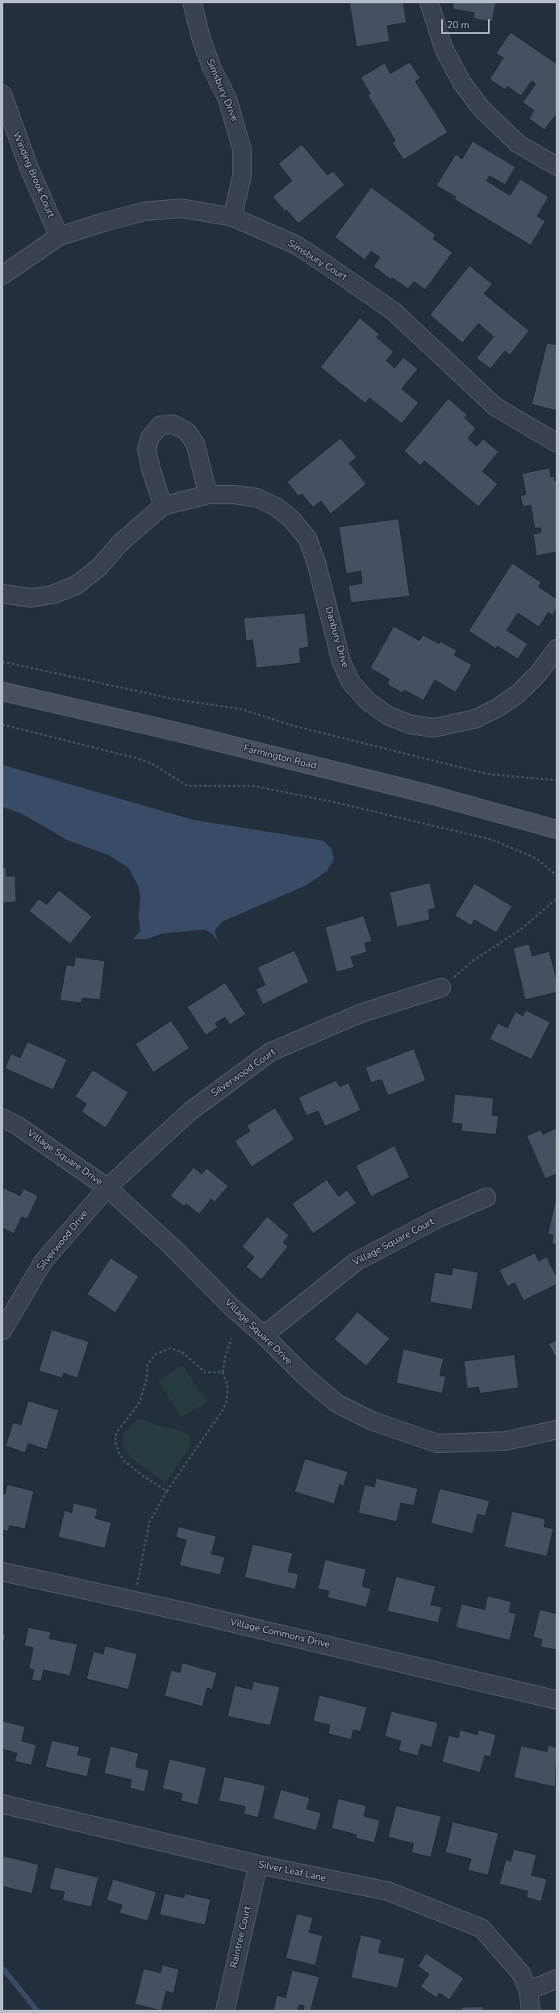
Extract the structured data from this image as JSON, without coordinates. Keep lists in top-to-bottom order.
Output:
{
  "streets": {
    "street": [
      "Simsbury Drive",
      "Winding Brook Court",
      "Simsbury Court",
      "Danbury Drive",
      "Farmington Road",
      "Silverwood Court",
      "Village Square Drive",
      "Silverwood Drive",
      "Village Square Court",
      "Village Commons Drive",
      "Silver Leaf Lane",
      "Raintree Court"
    ]
  },
  "crossings": [
    ["Simsbury Drive", "Simsbury Court"],
    ["Winding Brook Court", "Simsbury Court"],
    ["Silverwood Court", "Village Square Drive"],
    ["Silverwood Court", "Silverwood Drive"],
    ["Village Square Drive", "Silverwood Drive"],
    ["Village Square Drive", "Village Square Court"],
    ["Silver Leaf Lane", "Raintree Court"]
  ],
  "scale_bar": "20 m"
}
